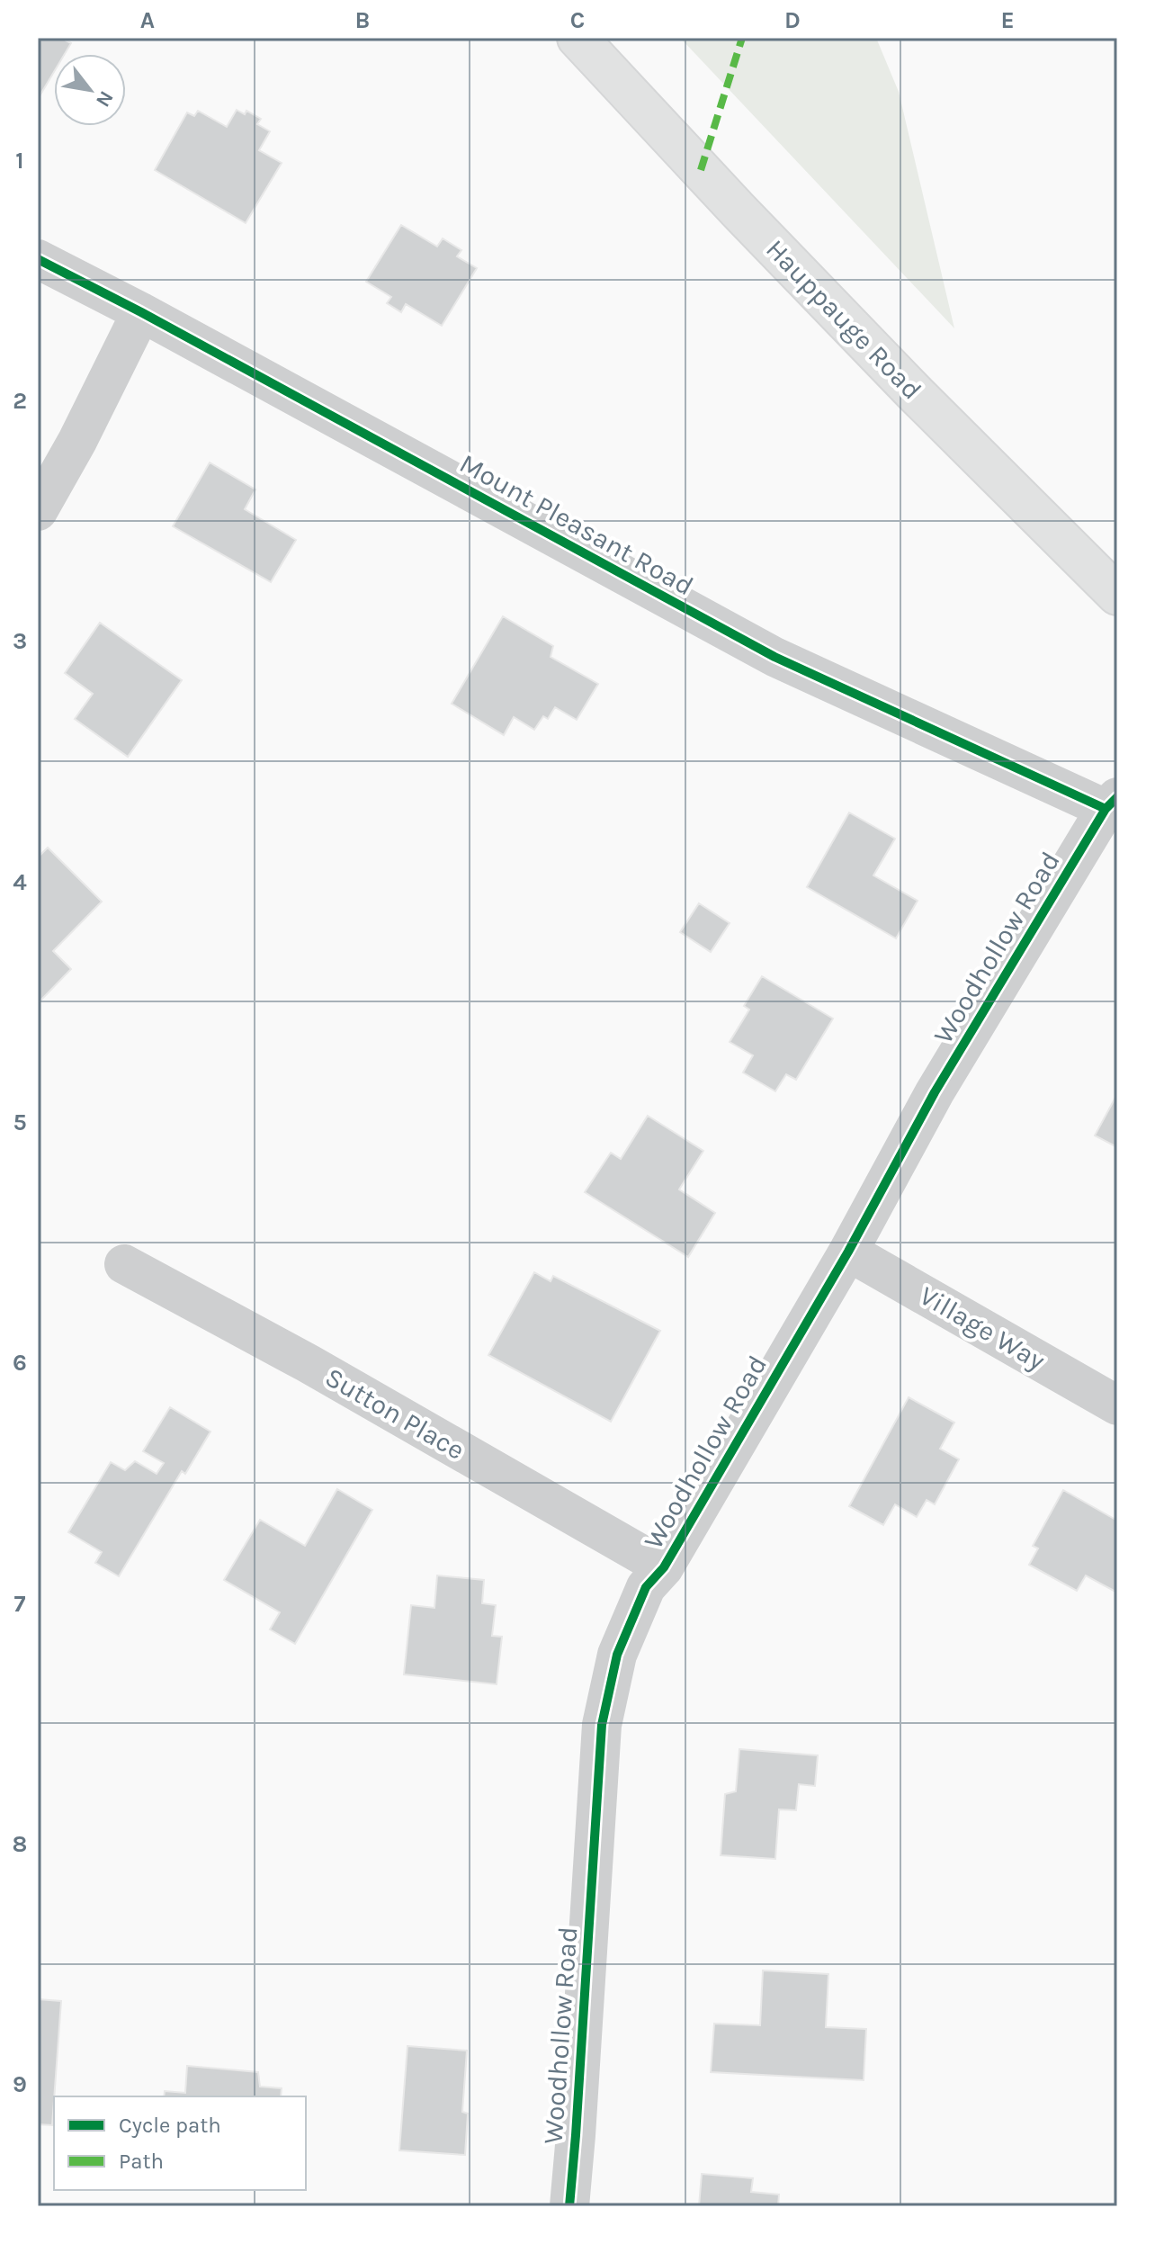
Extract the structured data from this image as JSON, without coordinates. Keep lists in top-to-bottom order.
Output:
{
  "streets": {
    "main road": ["Hauppauge Road"],
    "street": [
      "Mount Pleasant Road",
      "Woodhollow Road",
      "Village Way",
      "Sutton Place"
    ]
  },
  "crossings": [
    ["Mount Pleasant Road", "Woodhollow Road"],
    ["Woodhollow Road", "Village Way"],
    ["Woodhollow Road", "Sutton Place"]
  ],
  "legend": ["Cycle path", "Path"],
  "north": "bottom right",
  "grid": {
    "columns": [
      "A",
      "B",
      "C",
      "D",
      "E"
    ],
    "rows": [
      "1",
      "2",
      "3",
      "4",
      "5",
      "6",
      "7",
      "8",
      "9"
    ]
  }
}
